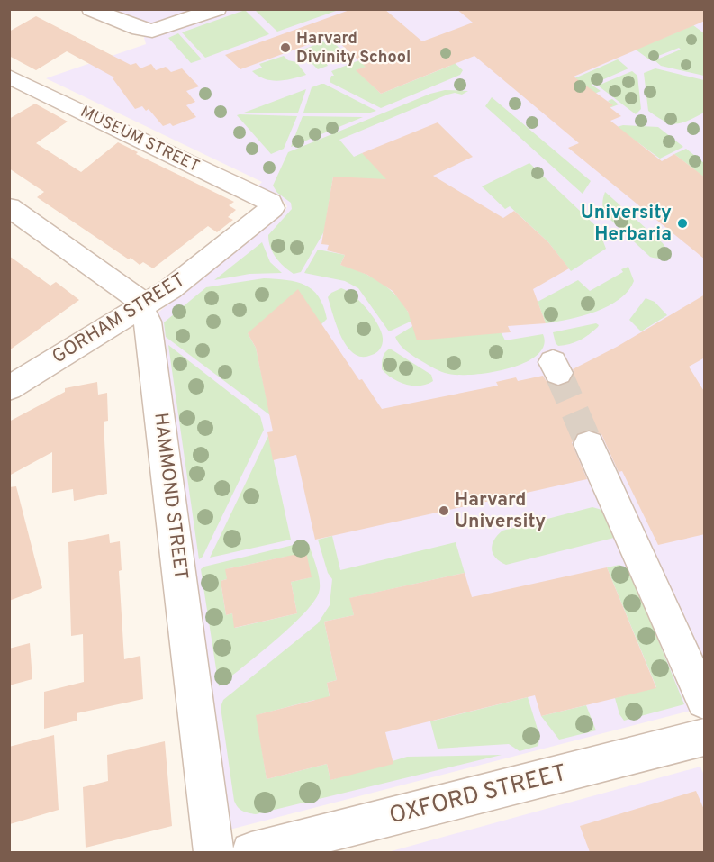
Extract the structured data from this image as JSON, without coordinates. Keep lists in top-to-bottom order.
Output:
{
  "streets": {
    "street": [
      "MUSEUM STREET",
      "GORHAM STREET",
      "HAMMOND STREET",
      "OXFORD STREET"
    ]
  },
  "crossings": [
    ["MUSEUM STREET", "GORHAM STREET"],
    ["GORHAM STREET", "HAMMOND STREET"]
  ],
  "places": ["Harvard Divinity School", "University Herbaria", "Harvard University"]
}
